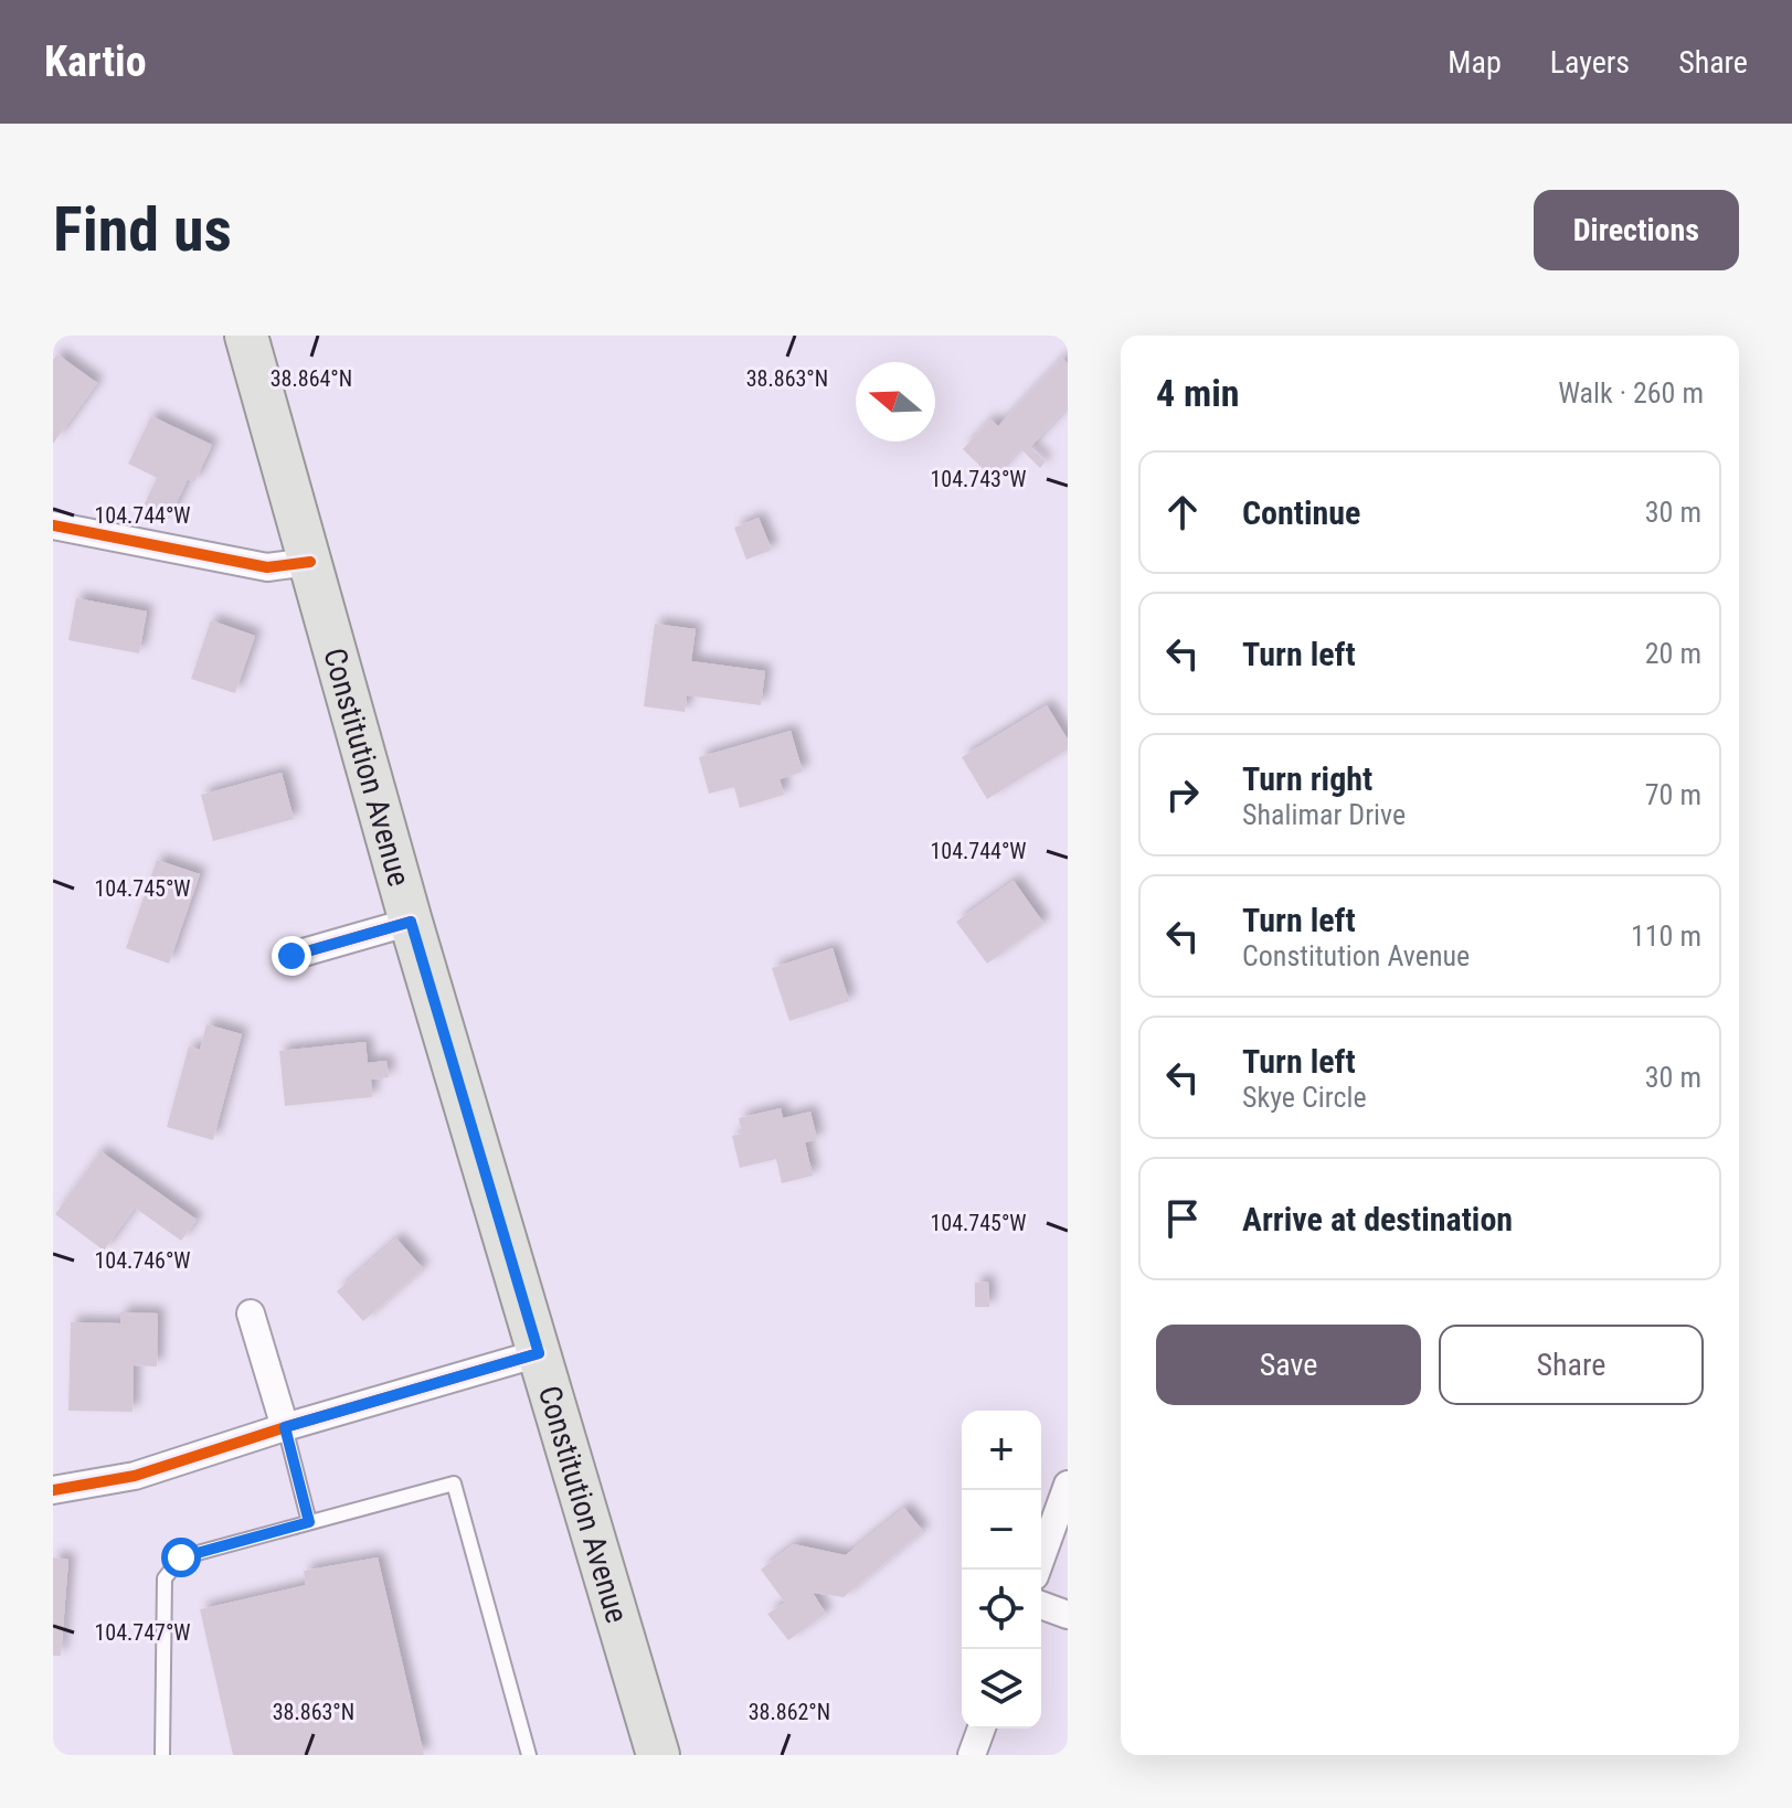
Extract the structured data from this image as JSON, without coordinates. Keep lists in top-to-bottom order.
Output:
{
  "streets": {
    "main road": ["Constitution Avenue"]
  },
  "north": "left",
  "page": {
    "header": "Kartio",
    "nav": ["Map", "Layers", "Share"],
    "buttons": [
      "Directions",
      ["Save", "Share"]
    ],
    "title": "Find us",
    "heading": ["4 min", "Walk · 260 m"],
    "list": [
      ["Continue", "30 m"],
      ["Turn left", "20 m"],
      ["Turn right", "Shalimar Drive", "70 m"],
      ["Turn left", "Constitution Avenue", "110 m"],
      ["Turn left", "Skye Circle", "30 m"],
      "Arrive at destination"
    ],
    "map_buttons": ["+", "−"]
  },
  "coordinates": [
    "38.864°N",
    "38.863°N",
    "104.743°W",
    "104.744°W",
    "104.745°W",
    "104.746°W",
    "104.747°W",
    "38.862°N"
  ]
}
